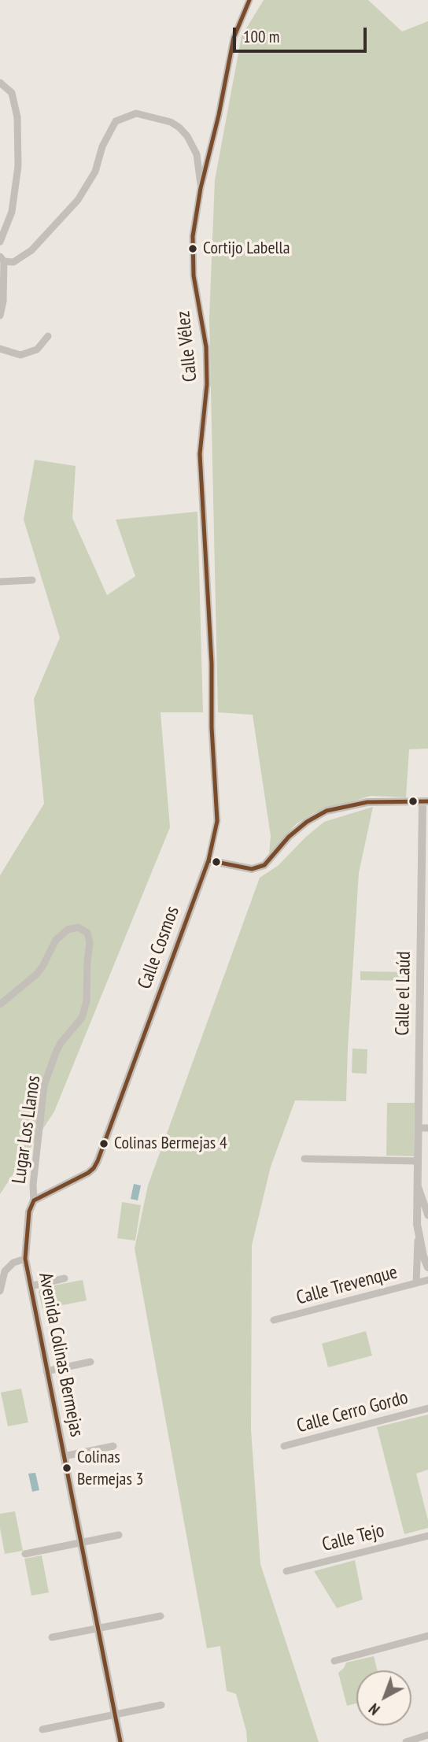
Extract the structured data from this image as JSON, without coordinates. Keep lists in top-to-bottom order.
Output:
{
  "streets": {
    "street": [
      "Calle Vélez",
      "Calle Cosmos",
      "Calle el Laúd",
      "Lugar Los Llanos",
      "Calle Trevenque",
      "Avenida Colinas Bermejas",
      "Calle Cerro Gordo",
      "Calle Tejo"
    ]
  },
  "crossings": [
    ["Calle Vélez", "Calle Cosmos"],
    ["Calle Cosmos", "Lugar Los Llanos"],
    ["Calle Cosmos", "Avenida Colinas Bermejas"],
    ["Calle el Laúd", "Calle Trevenque"],
    ["Lugar Los Llanos", "Avenida Colinas Bermejas"]
  ],
  "places": ["Cortijo Labella", "Colinas Bermejas 4", "Colinas Bermejas 3"],
  "scale_bar": "100 m",
  "north": "bottom left"
}
